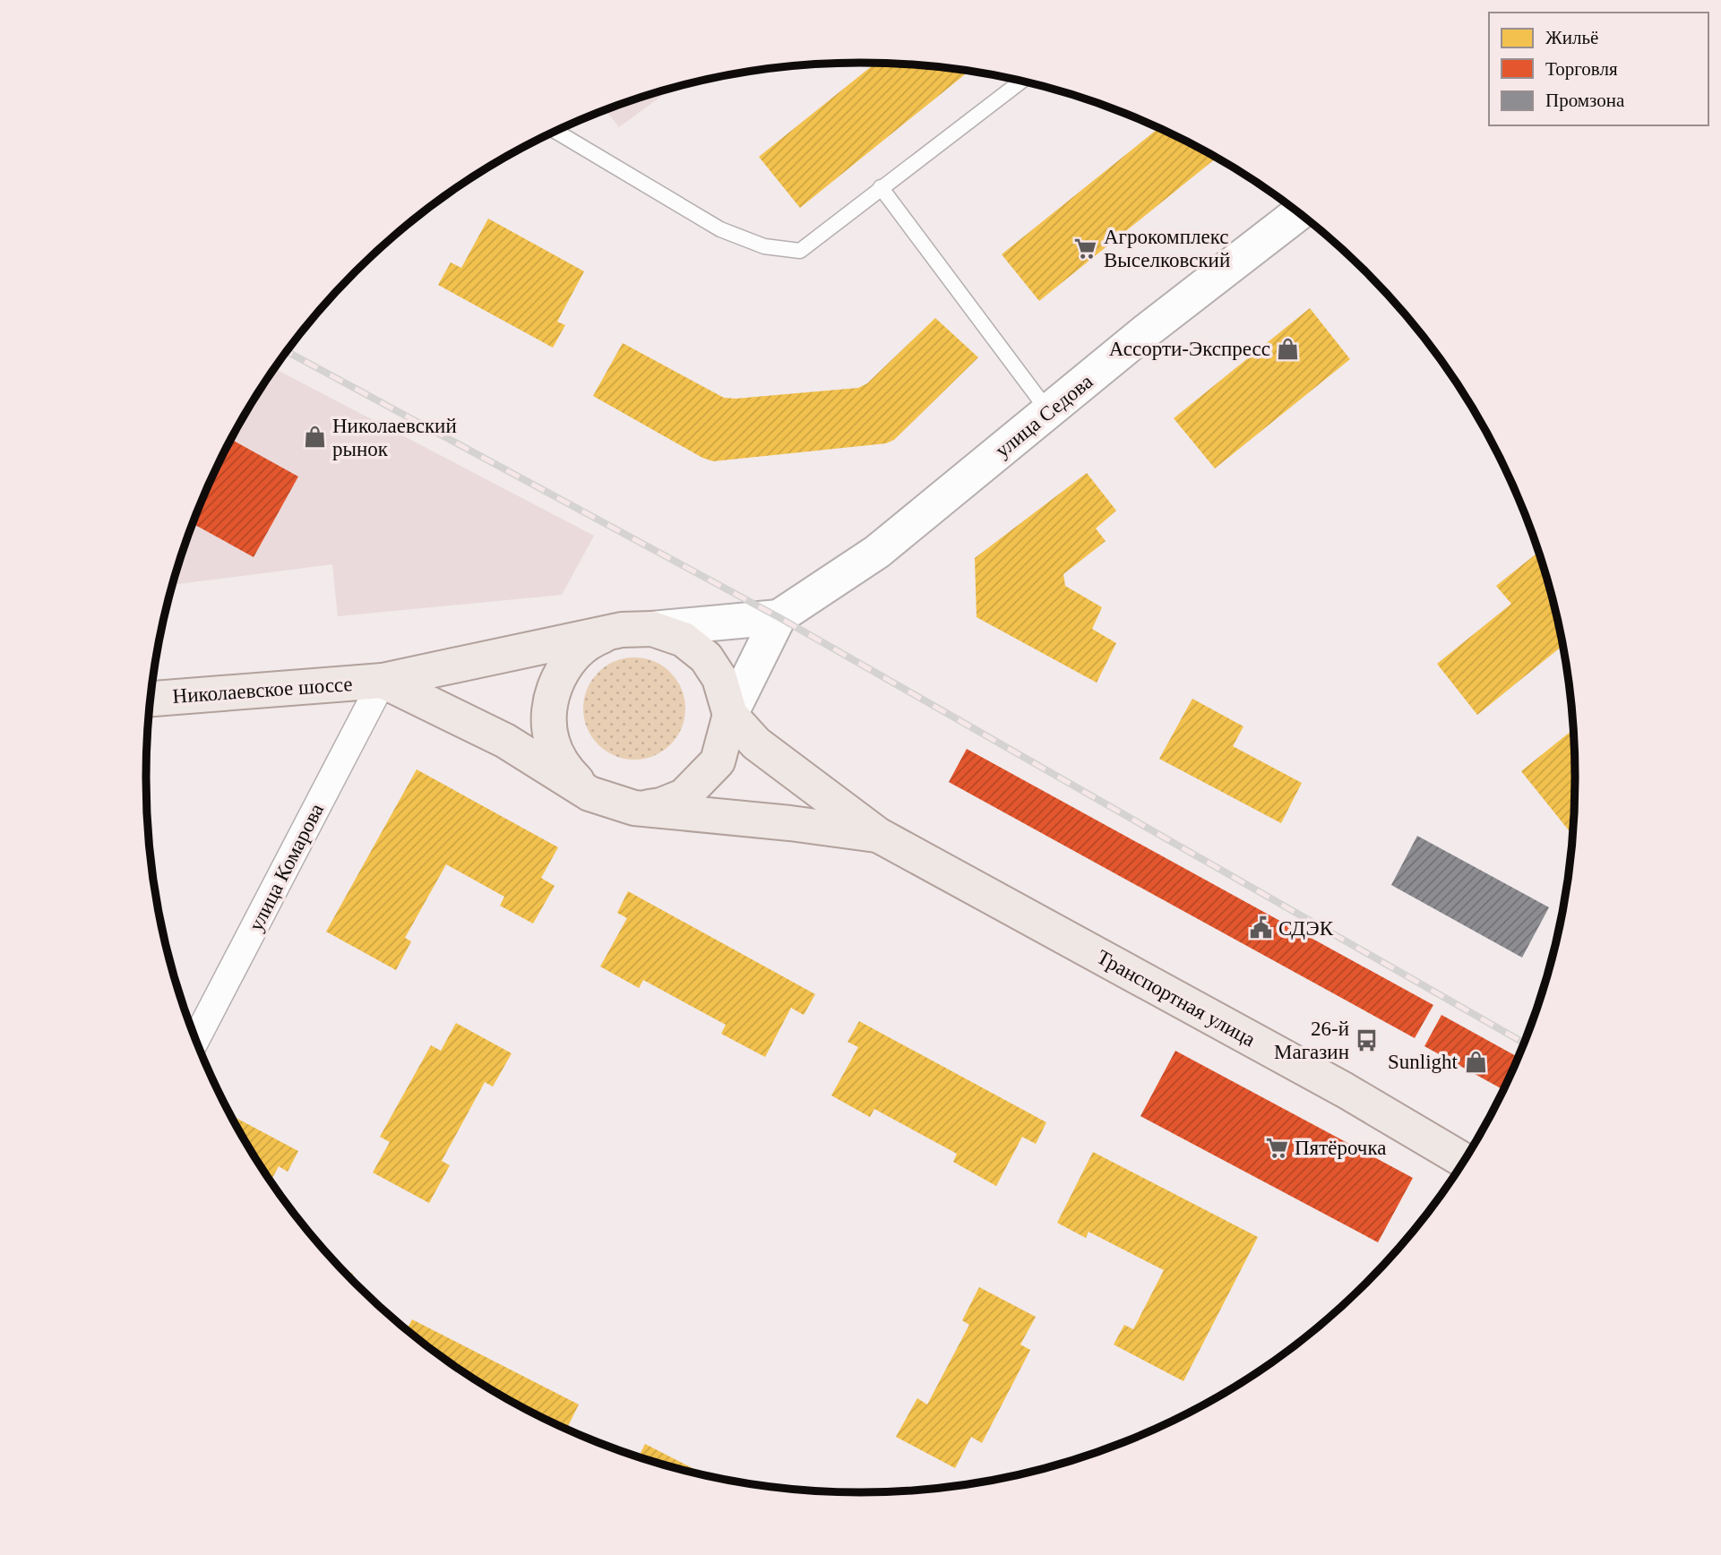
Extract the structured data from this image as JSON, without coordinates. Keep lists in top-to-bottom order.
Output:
{
  "streets": {
    "main road": ["улица Седова", "Николаевское шоссе", "Транспортная улица"],
    "street": ["улица Комарова"]
  },
  "crossings": [
    ["улица Седова", "Николаевское шоссе"],
    ["Николаевское шоссе", "улица Комарова"]
  ],
  "places": {
    "supermarket": ["Агрокомплекс Выселковский", "Пятёрочка"],
    "shop": ["Ассорти-Экспресс", "Николаевский рынок", "Sunlight"],
    "public building": ["СДЭК"],
    "bus stop": ["26-й Магазин"]
  },
  "legend": ["Жильё", "Торговля", "Промзона"]
}
